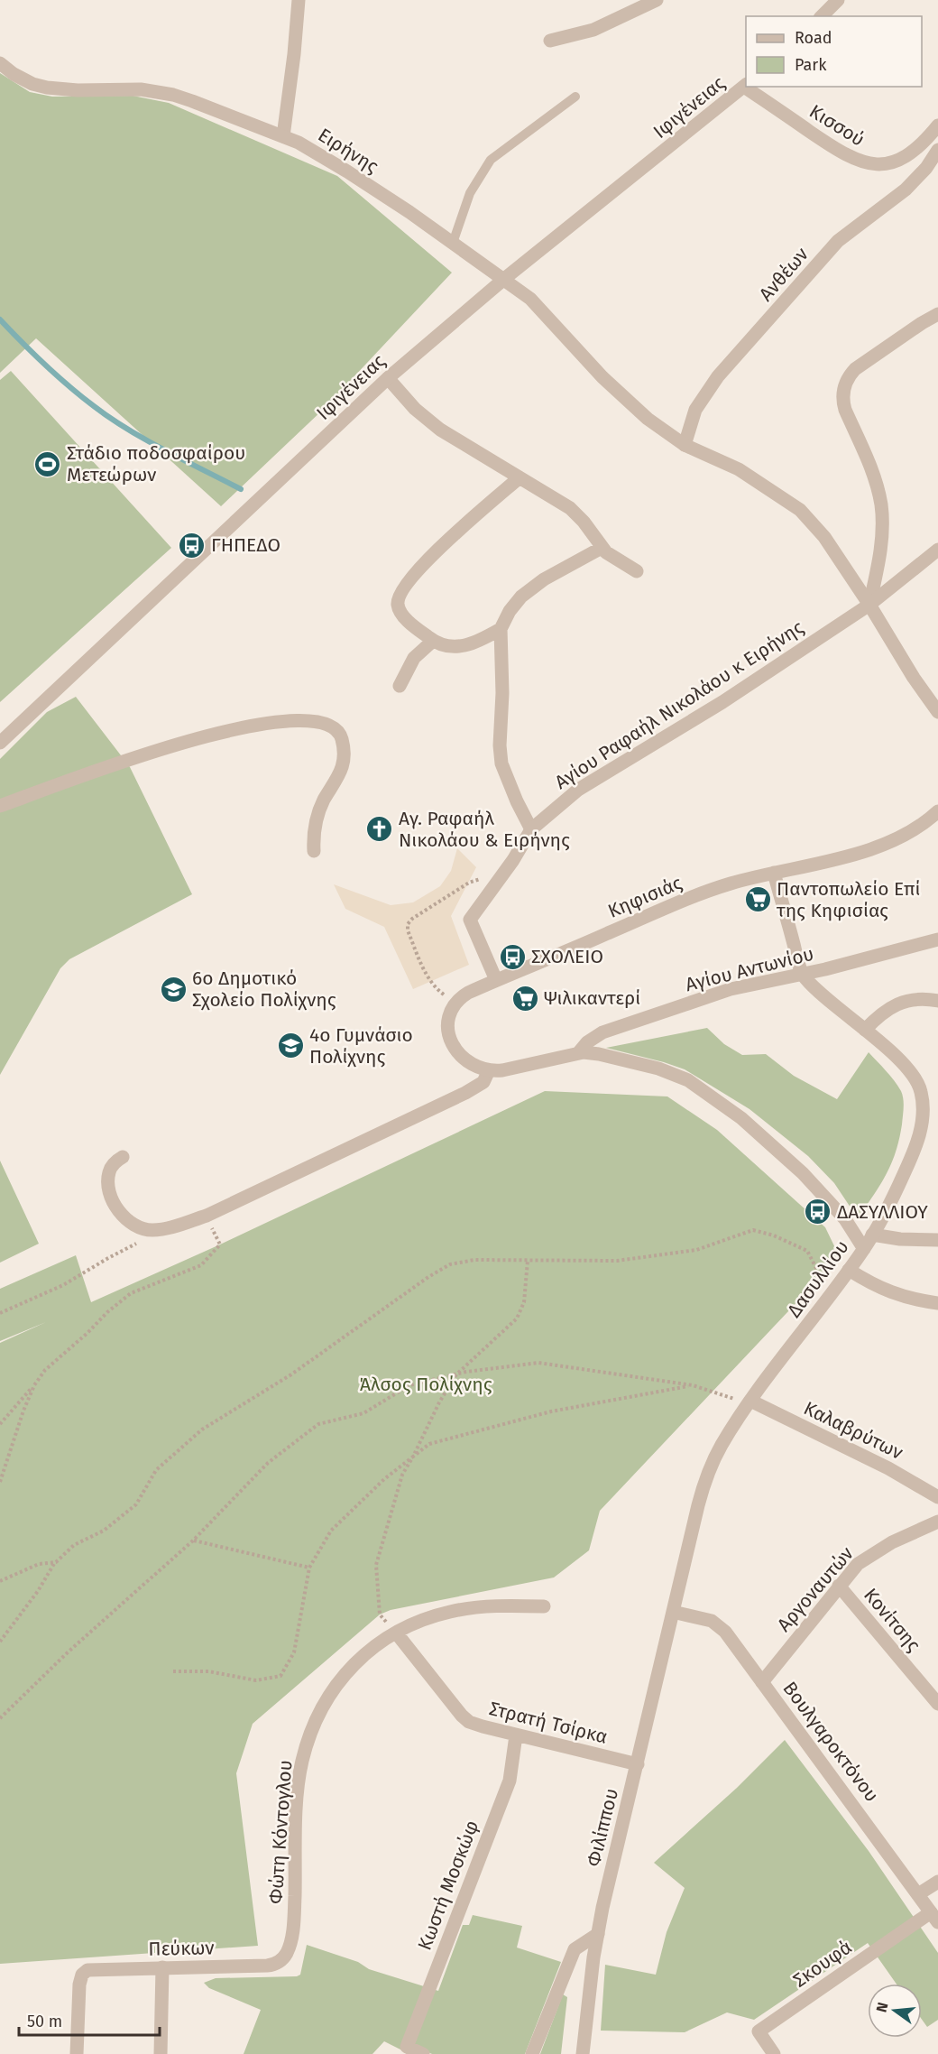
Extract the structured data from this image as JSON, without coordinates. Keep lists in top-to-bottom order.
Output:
{
  "streets": {
    "street": [
      "Ιφιγένειας",
      "Κισσού",
      "Ειρήνης",
      "Ανθέων",
      "Αγίου Ραφαήλ Νικολάου κ Ειρήνης",
      "Κηφισιάς",
      "Αγίου Αντωνίου",
      "Δασυλλίου",
      "Καλαβρύτων",
      "Αργοναυτών",
      "Κονίτσης",
      "Στρατή Τσίρκα",
      "Βουλγαροκτόνου",
      "Φιλίππου",
      "Φώτη Κόντογλου",
      "Κωστή Μοσκώφ",
      "Πεύκων",
      "Σκουφά"
    ]
  },
  "crossings": [
    ["Ιφιγένειας", "Ειρήνης"],
    ["Ειρήνης", "Ανθέων"],
    ["Ειρήνης", "Αγίου Ραφαήλ Νικολάου κ Ειρήνης"],
    ["Αγίου Ραφαήλ Νικολάου κ Ειρήνης", "Κηφισιάς"],
    ["Κηφισιάς", "Δασυλλίου"],
    ["Αγίου Αντωνίου", "Δασυλλίου"],
    ["Δασυλλίου", "Καλαβρύτων"],
    ["Δασυλλίου", "Βουλγαροκτόνου"],
    ["Δασυλλίου", "Φιλίππου"],
    ["Αργοναυτών", "Κονίτσης"],
    ["Αργοναυτών", "Βουλγαροκτόνου"],
    ["Στρατή Τσίρκα", "Φιλίππου"],
    ["Στρατή Τσίρκα", "Φώτη Κόντογλου"],
    ["Στρατή Τσίρκα", "Κωστή Μοσκώφ"],
    ["Βουλγαροκτόνου", "Φιλίππου"],
    ["Βουλγαροκτόνου", "Σκουφά"],
    ["Φώτη Κόντογλου", "Πεύκων"]
  ],
  "parks": ["Άλσος Πολίχνης"],
  "places": {
    "sports": ["Στάδιο ποδοσφαίρου Μετεώρων"],
    "bus stop": ["ΓΗΠΕΔΟ", "ΣΧΟΛΕΙΟ", "ΔΑΣΥΛΛΙΟΥ"],
    "church": ["Αγ. Ραφαήλ Νικολάου & Ειρήνης"],
    "supermarket": ["Παντοπωλείο Επί της Κηφισίας", "Ψιλικαντερί"],
    "school or university": ["6ο Δημοτικό Σχολείο Πολίχνης", "4ο Γυμνάσιο Πολίχνης"]
  },
  "legend": ["Road", "Park"],
  "scale_bar": "50 m",
  "north": "left"
}
